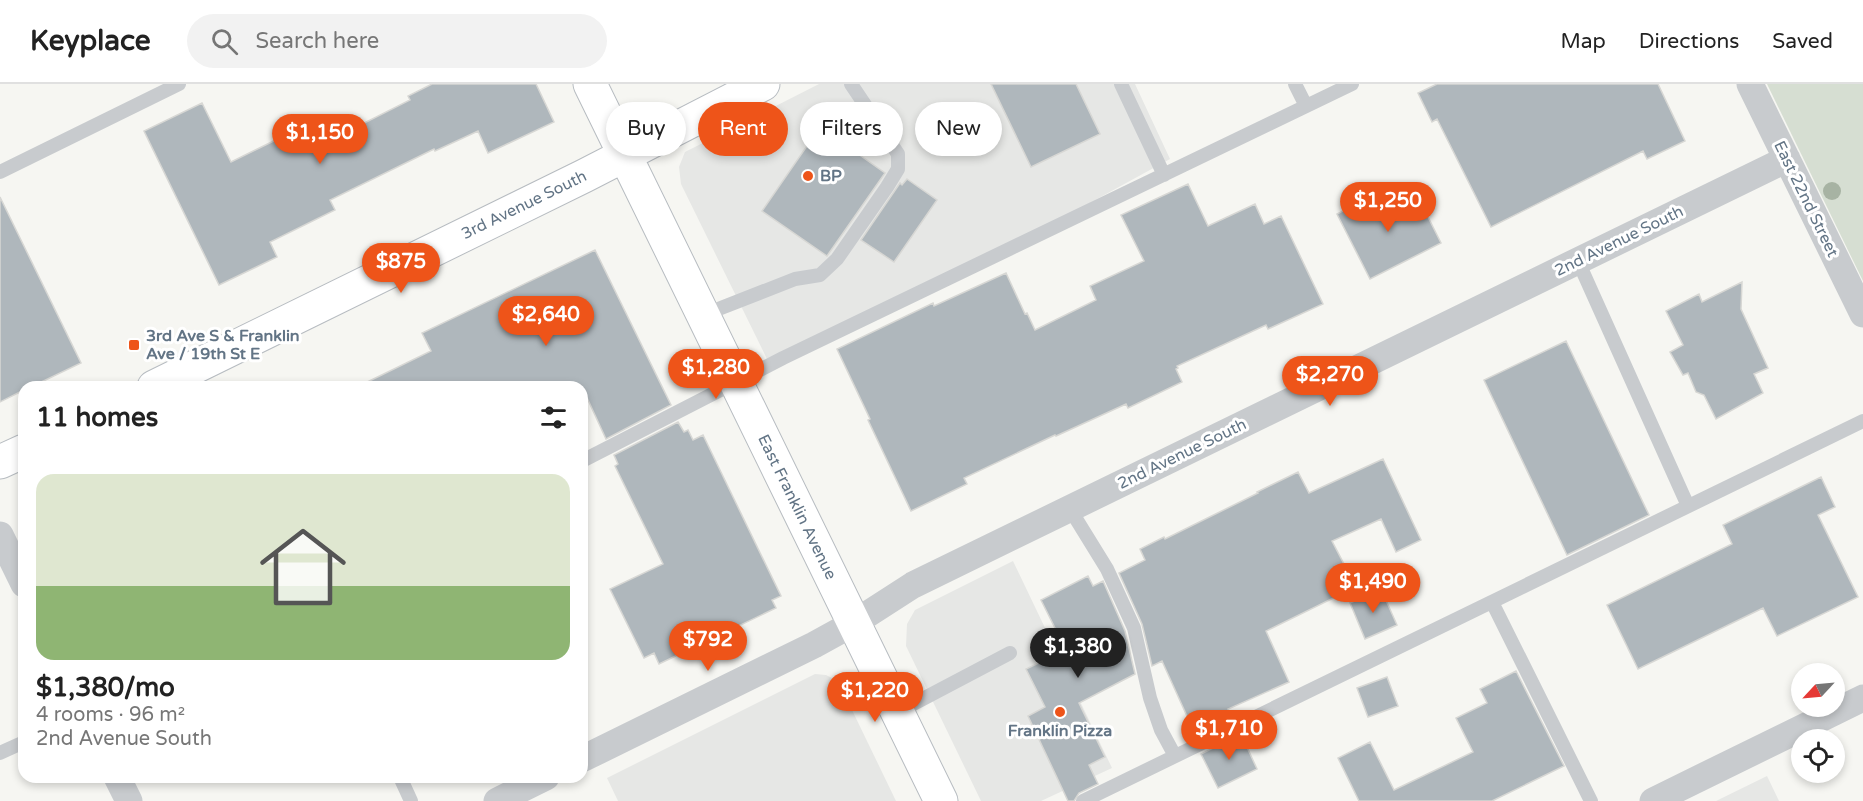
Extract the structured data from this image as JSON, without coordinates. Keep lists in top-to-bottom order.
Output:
{
  "streets": {
    "main road": ["3rd Avenue South", "East Franklin Avenue"],
    "street": ["East 22nd Street", "2nd Avenue South"]
  },
  "crossings": [
    ["East 22nd Street", "2nd Avenue South"],
    ["2nd Avenue South", "East Franklin Avenue"]
  ],
  "places": {
    "other": ["BP", "Franklin Pizza"],
    "transit": ["3rd Ave S & Franklin Ave / 19th St E"]
  },
  "north": "bottom left",
  "page": {
    "header": "Keyplace",
    "search": "Search here",
    "nav": ["Map", "Directions", "Saved"],
    "chip": [
      "Buy",
      "Rent",
      "Filters",
      "New"
    ],
    "price": [
      "$1,150",
      "$1,250",
      "$875",
      "$2,640",
      "$1,280",
      "$2,270",
      "$1,490",
      "$792",
      "$1,380",
      "$1,220",
      "$1,710"
    ],
    "heading": "11 homes",
    "list": [
      {
        "name": "$1,380/mo",
        "note": "4 rooms · 96 m² · 2nd Avenue South"
      }
    ]
  }
}
